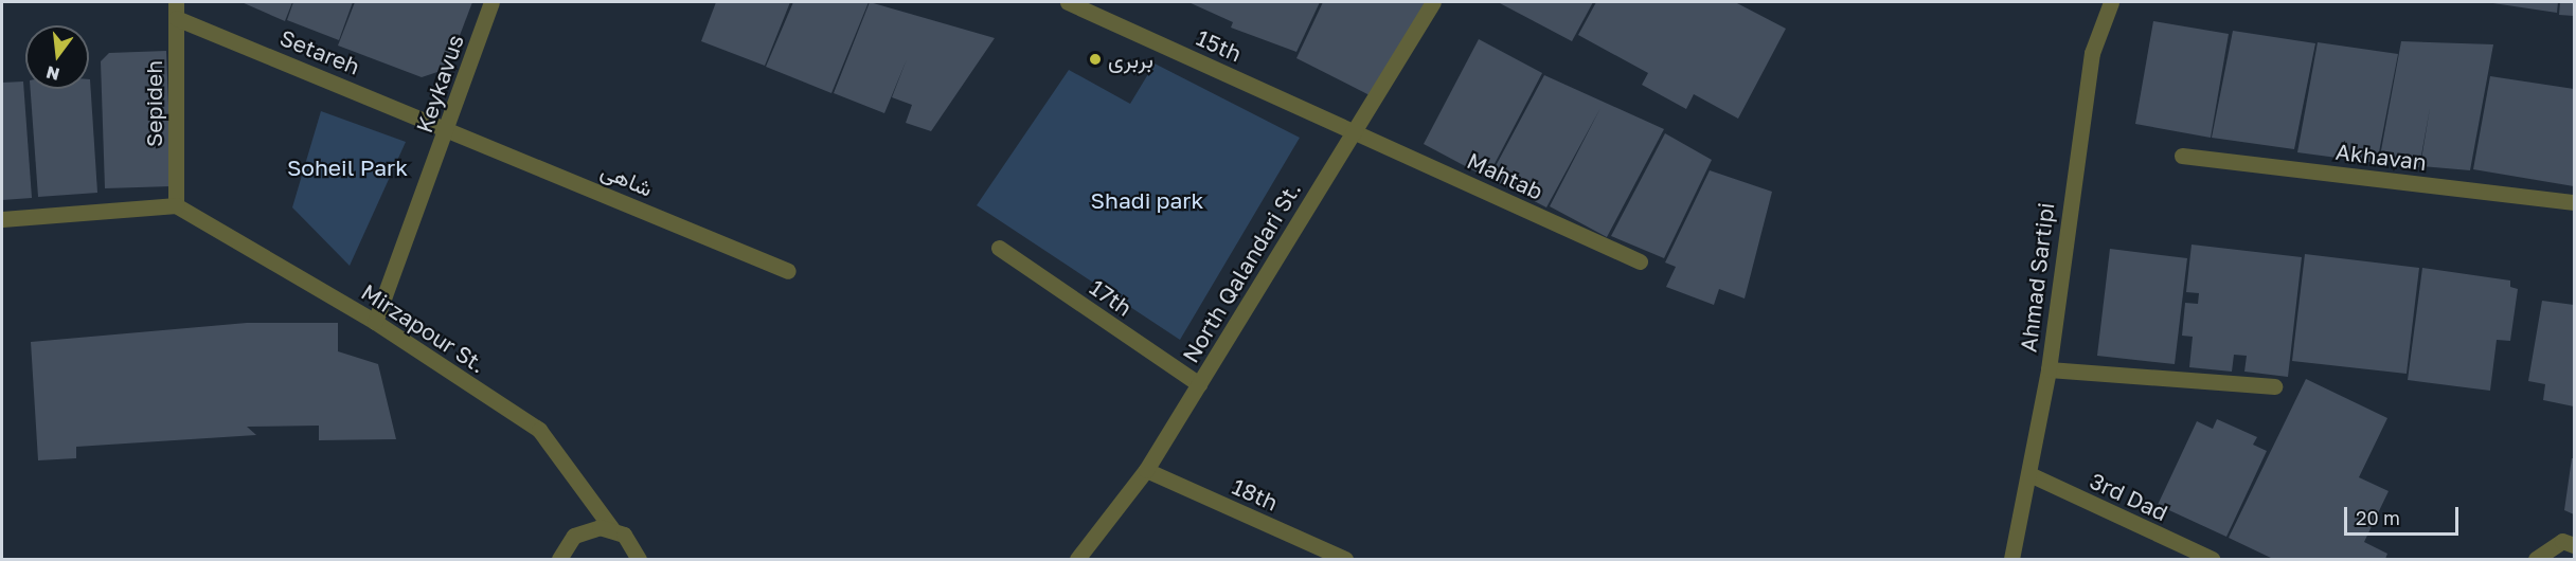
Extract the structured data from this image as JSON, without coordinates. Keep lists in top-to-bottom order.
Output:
{
  "streets": {
    "street": [
      "15th",
      "Setareh",
      "Keykavus",
      "Sepideh",
      "Akhavan",
      "Mahtab",
      "شاهی",
      "North Qalandari St.",
      "Ahmad Sartipi",
      "17th",
      "Mirzapour St.",
      "18th",
      "3rd Dad"
    ]
  },
  "crossings": [
    ["15th", "Mahtab"],
    ["15th", "North Qalandari St."],
    ["Setareh", "Keykavus"],
    ["Setareh", "Sepideh"],
    ["Setareh", "شاهی"],
    ["Keykavus", "شاهی"],
    ["Keykavus", "Mirzapour St."],
    ["Sepideh", "Mirzapour St."],
    ["Mahtab", "North Qalandari St."],
    ["North Qalandari St.", "17th"],
    ["North Qalandari St.", "18th"],
    ["Ahmad Sartipi", "3rd Dad"]
  ],
  "parks": ["Soheil Park", "Shadi park"],
  "places": ["بربری"],
  "scale_bar": "20 m",
  "north": "bottom"
}
